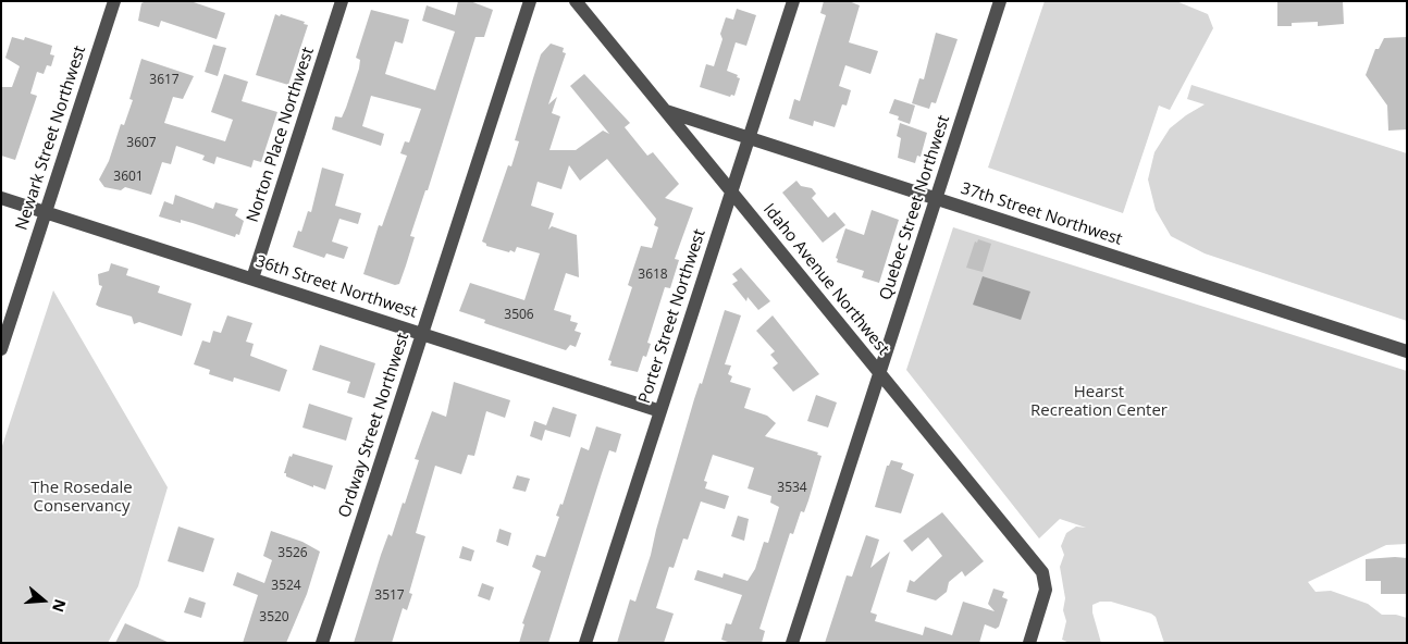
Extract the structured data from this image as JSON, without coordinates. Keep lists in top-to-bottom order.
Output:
{
  "streets": {
    "street": [
      "Norton Place Northwest",
      "Newark Street Northwest",
      "Quebec Street Northwest",
      "37th Street Northwest",
      "Idaho Avenue Northwest",
      "36th Street Northwest",
      "Porter Street Northwest",
      "Ordway Street Northwest"
    ]
  },
  "crossings": [
    ["Norton Place Northwest", "36th Street Northwest"],
    ["Newark Street Northwest", "36th Street Northwest"],
    ["Quebec Street Northwest", "37th Street Northwest"],
    ["Quebec Street Northwest", "Idaho Avenue Northwest"],
    ["37th Street Northwest", "Idaho Avenue Northwest"],
    ["37th Street Northwest", "Porter Street Northwest"],
    ["Idaho Avenue Northwest", "Porter Street Northwest"],
    ["36th Street Northwest", "Porter Street Northwest"],
    ["36th Street Northwest", "Ordway Street Northwest"]
  ],
  "parks": ["Hearst Recreation Center", "The Rosedale Conservancy"],
  "house_numbers": [
    "3617",
    "3607",
    "3601",
    "3618",
    "3506",
    "3534",
    "3526",
    "3524",
    "3517",
    "3520"
  ],
  "north": "right"
}
